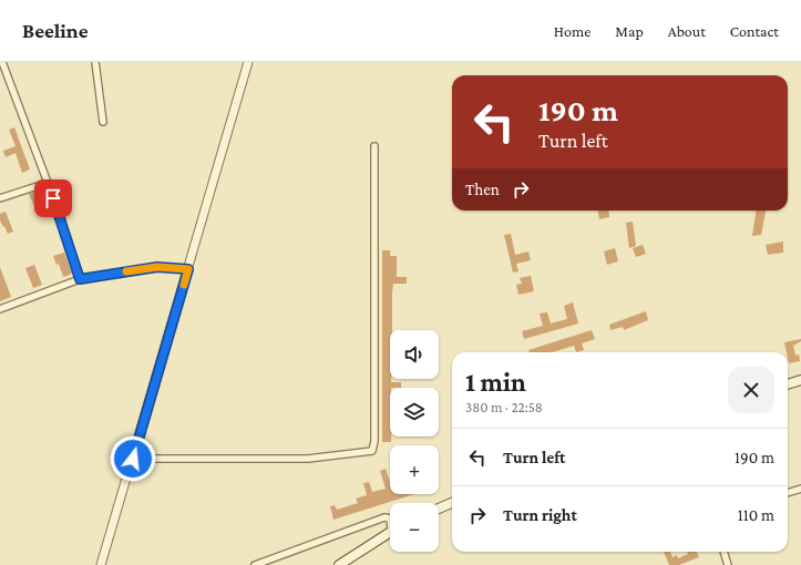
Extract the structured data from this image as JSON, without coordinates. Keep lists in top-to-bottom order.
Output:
{
  "page": {
    "header": "Beeline",
    "nav": [
      "Home",
      "Map",
      "About",
      "Contact"
    ],
    "turn": ["190 m", "Turn left"],
    "then": "Then",
    "map_buttons": ["+", "−"],
    "heading": ["1 min", "380 m · 22:58"],
    "list": [
      {
        "name": "Turn left",
        "value": "190 m"
      },
      {
        "name": "Turn right",
        "value": "110 m"
      }
    ]
  }
}
